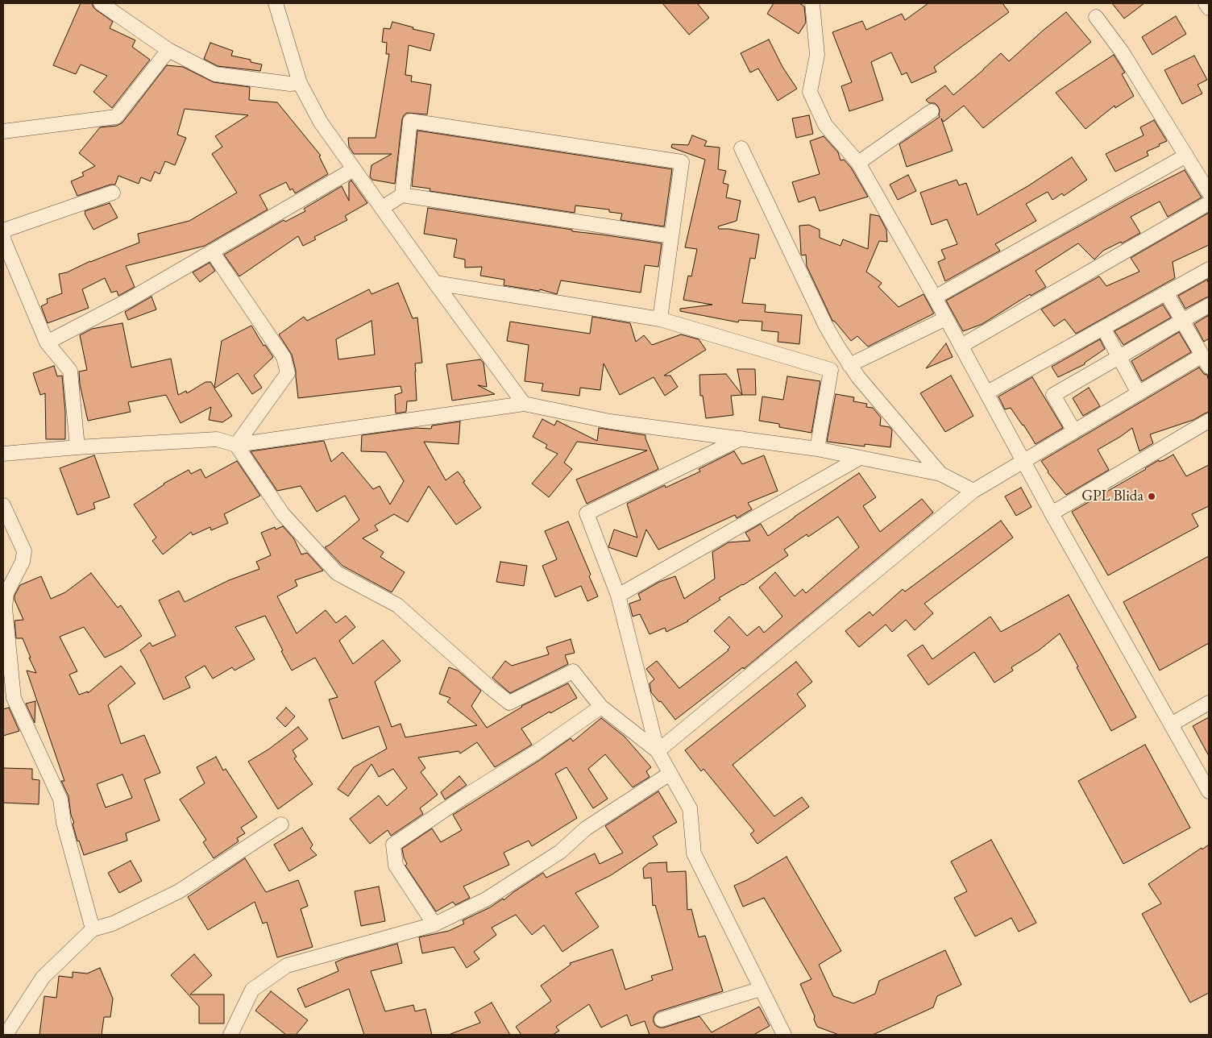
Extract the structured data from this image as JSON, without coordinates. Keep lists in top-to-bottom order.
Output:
{
  "places": ["GPL Blida"]
}
